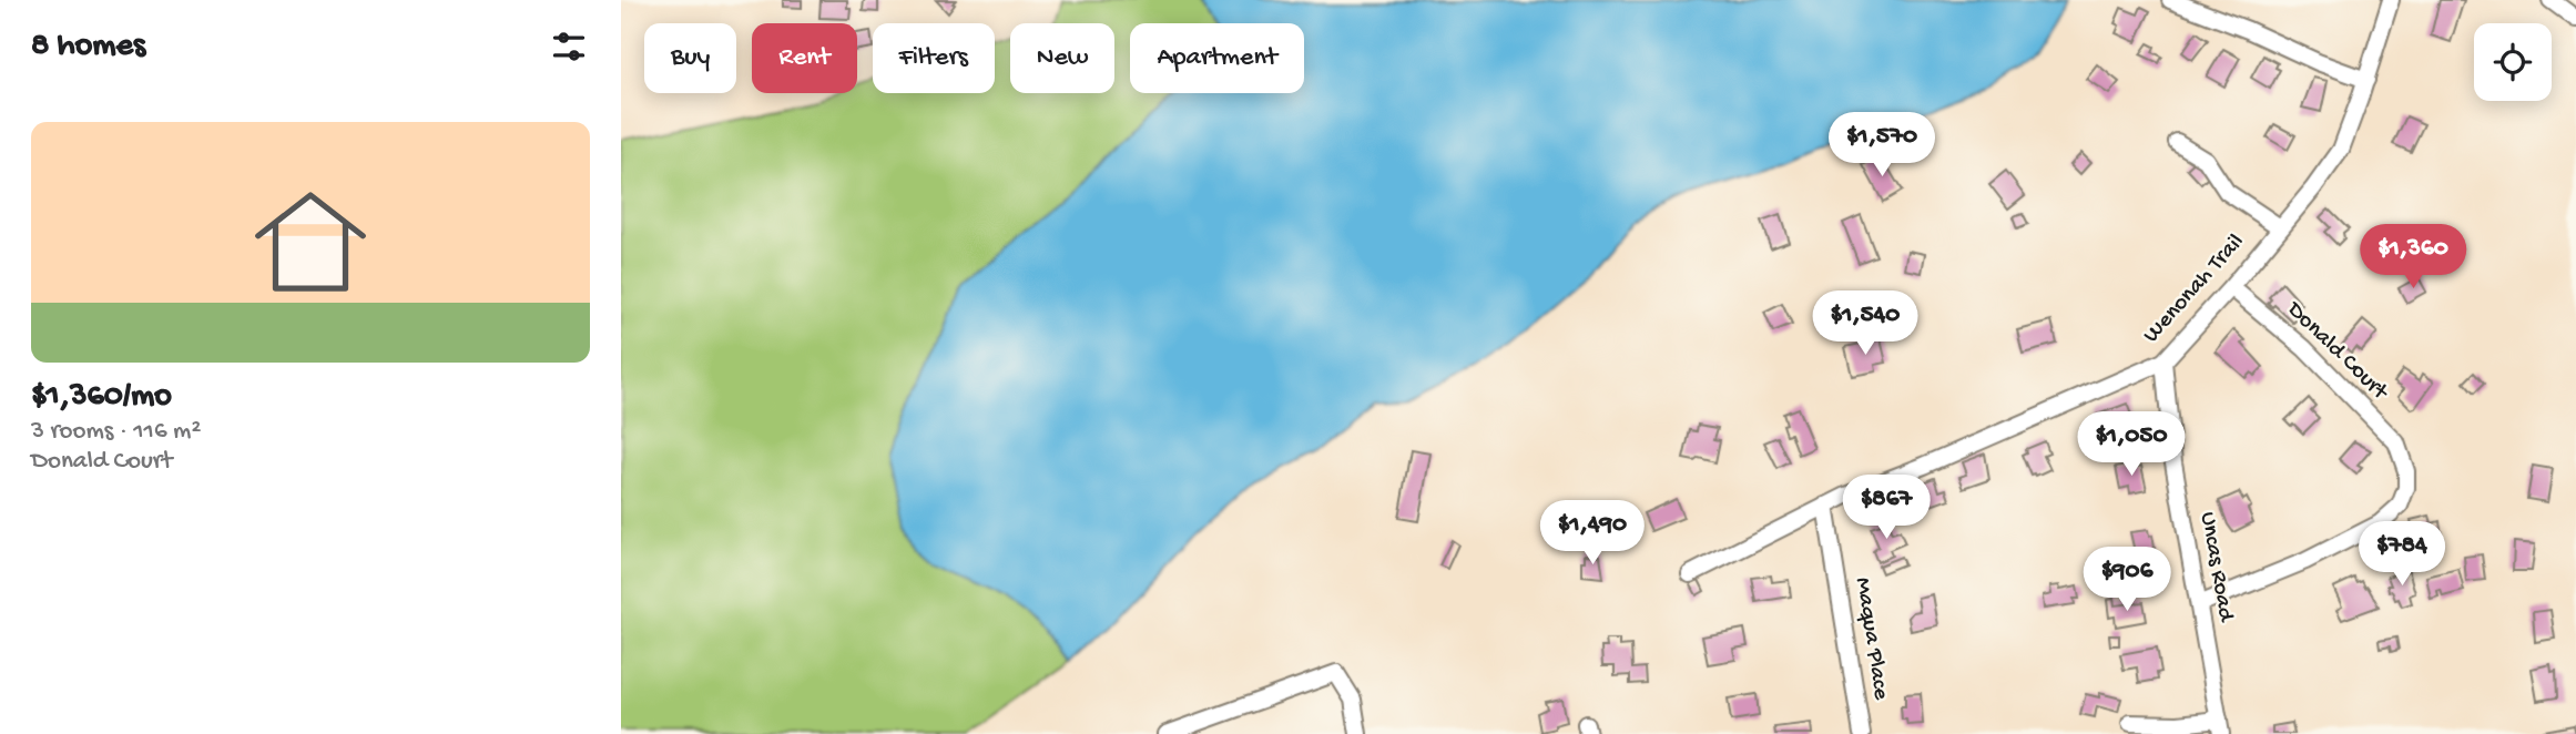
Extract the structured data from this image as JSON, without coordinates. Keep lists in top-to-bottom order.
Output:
{
  "streets": {
    "street": [
      "Wenonah Trail",
      "Donald Court",
      "Uncas Road",
      "Maqua Place"
    ]
  },
  "crossings": [
    ["Wenonah Trail", "Donald Court"],
    ["Wenonah Trail", "Uncas Road"],
    ["Wenonah Trail", "Maqua Place"],
    ["Donald Court", "Uncas Road"]
  ],
  "page": {
    "heading": "8 homes",
    "chip": [
      "Buy",
      "Rent",
      "Filters",
      "New",
      "Apartment"
    ],
    "list": [
      {
        "name": "$1,360/mo",
        "note": "3 rooms · 116 m² · Donald Court"
      }
    ],
    "price": [
      "$1,570",
      "$1,360",
      "$1,540",
      "$1,050",
      "$867",
      "$1,490",
      "$784",
      "$906"
    ]
  }
}
